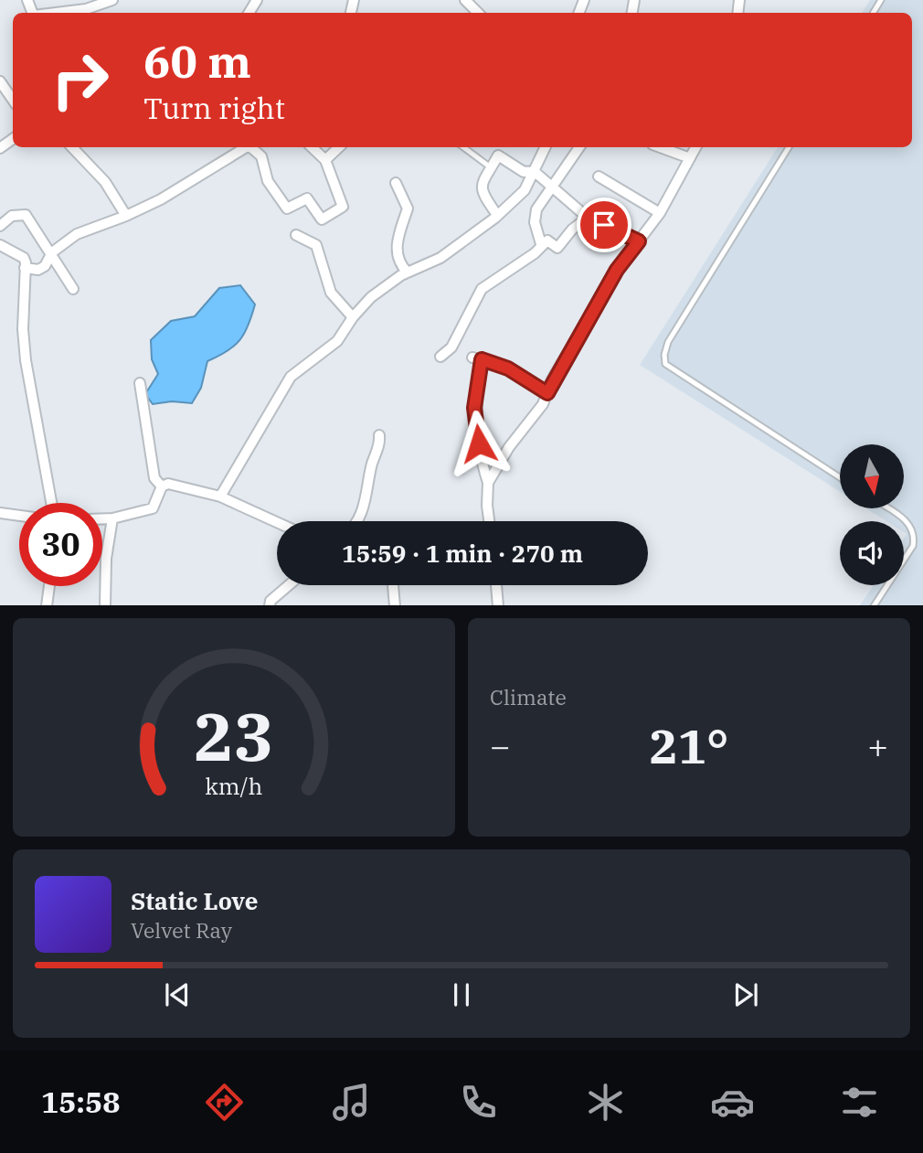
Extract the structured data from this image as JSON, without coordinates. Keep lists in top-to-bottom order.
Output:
{
  "north": "bottom",
  "page": {
    "turn": ["60 m", "Turn right"],
    "limit": "30",
    "trip": "15:59 · 1 min · 270 m",
    "tile": "Climate",
    "heat": ["−", "21°", "+"],
    "song": ["Static Love", "Velvet Ray"],
    "tabs": "15:58",
    "gauge": ["23", "km/h"]
  }
}
